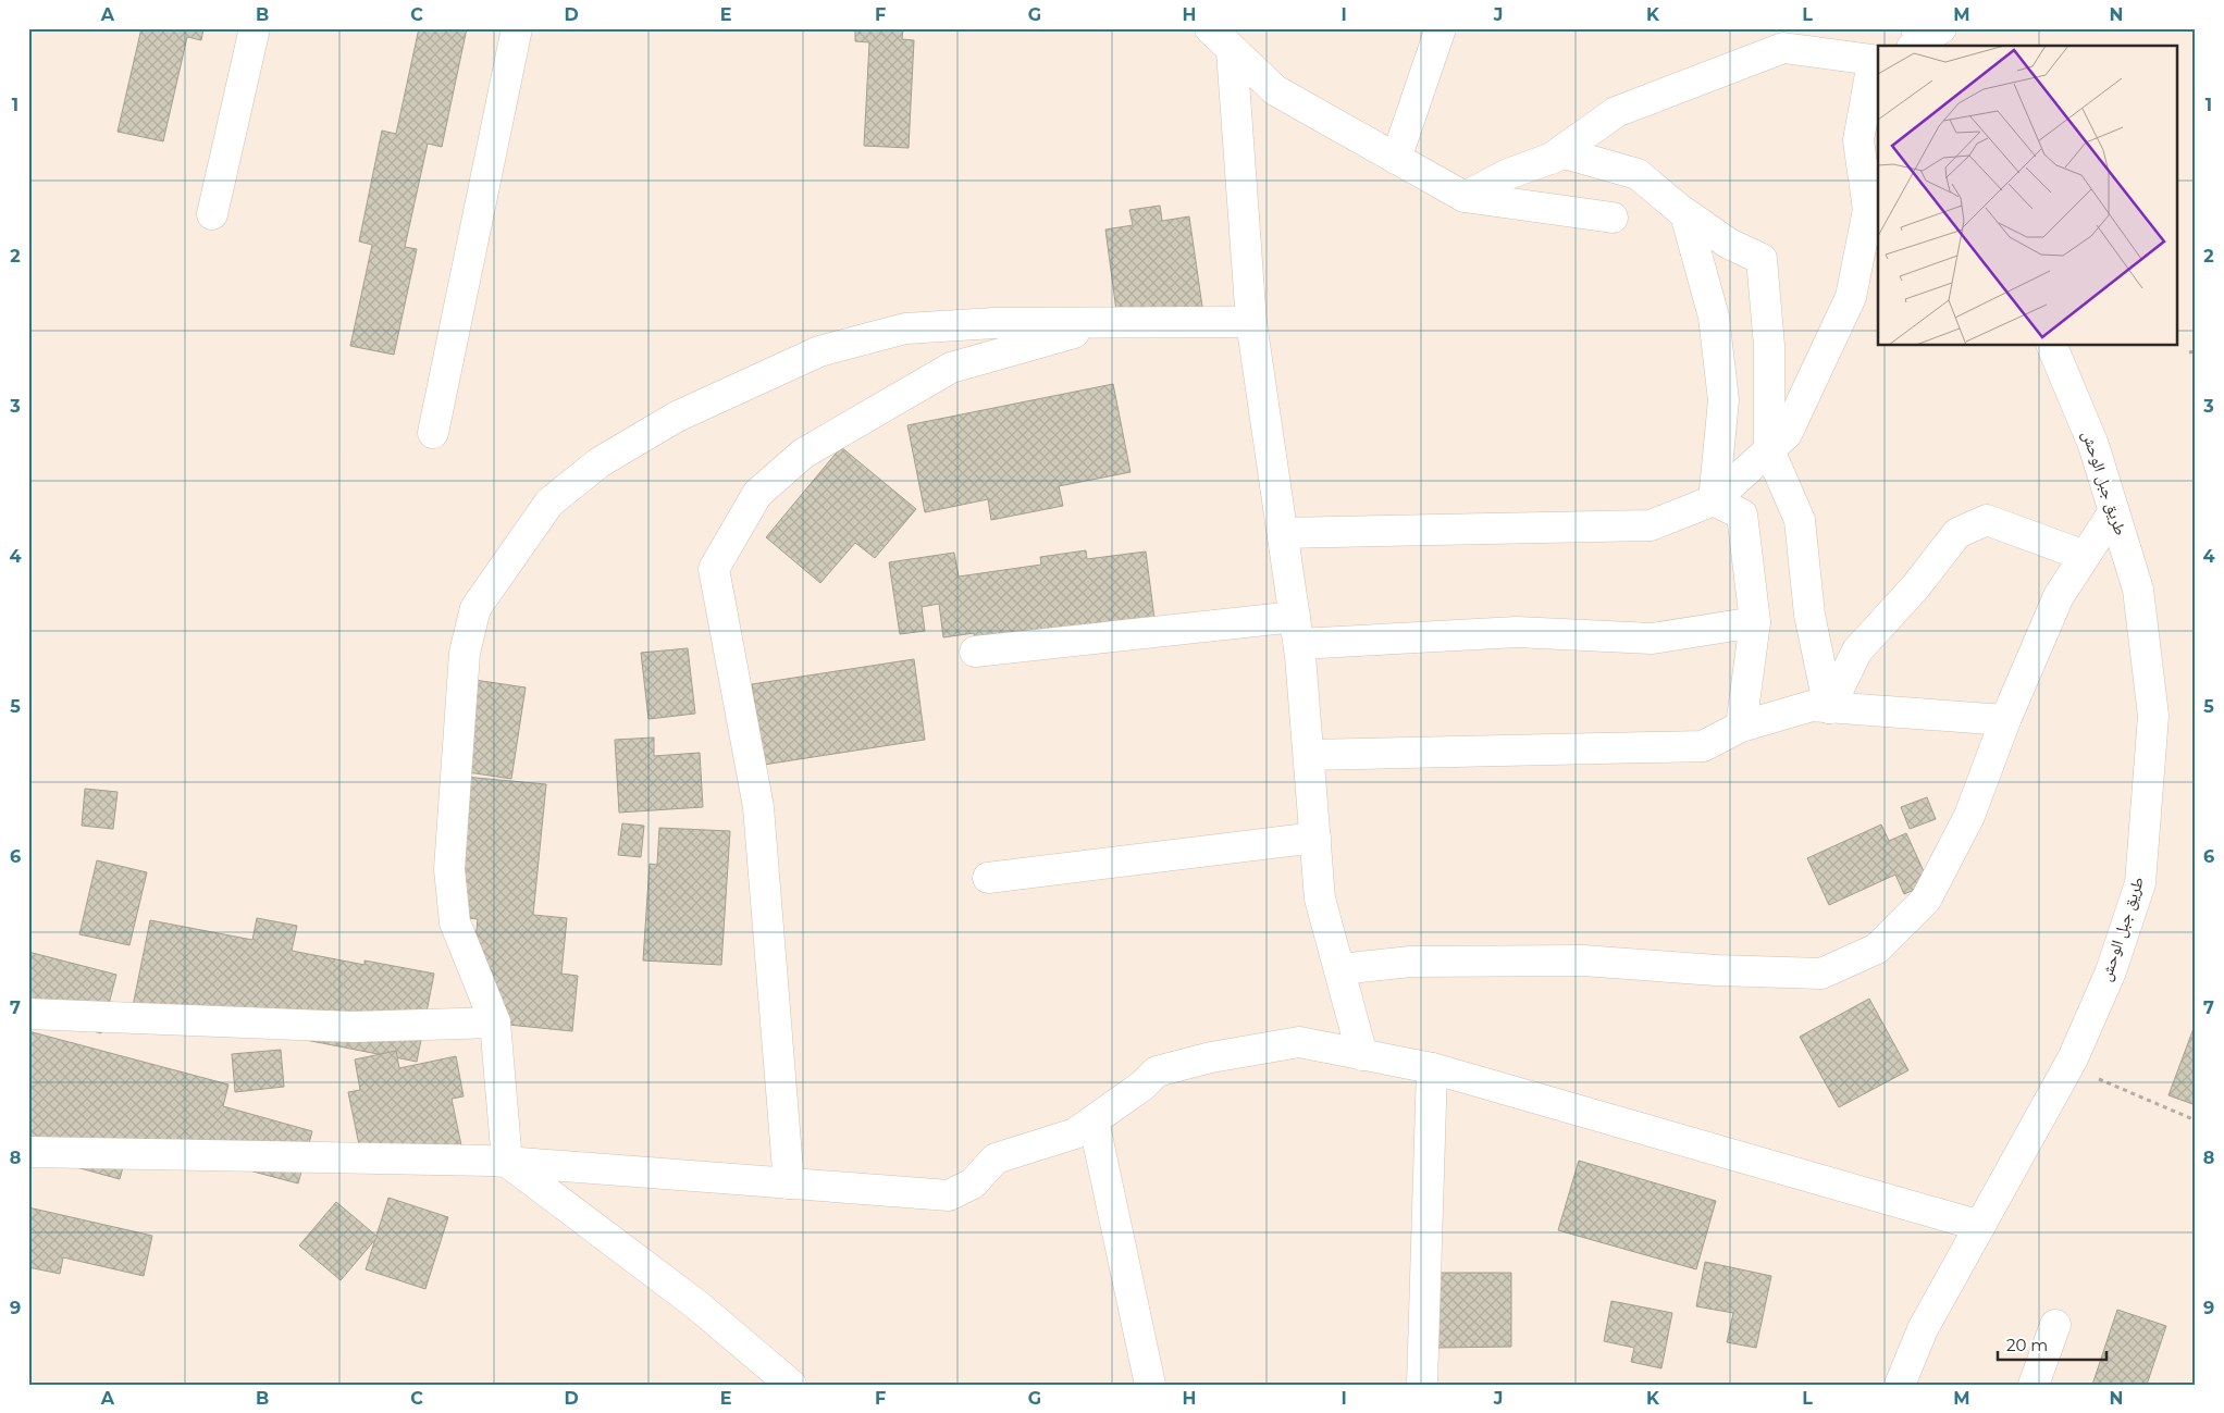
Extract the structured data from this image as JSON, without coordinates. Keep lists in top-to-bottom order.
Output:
{
  "streets": {
    "street": ["طريق جبل الوحش"]
  },
  "scale_bar": "20 m",
  "grid": {
    "columns": [
      "A",
      "B",
      "C",
      "D",
      "E",
      "F",
      "G",
      "H",
      "I",
      "J",
      "K",
      "L",
      "M",
      "N"
    ],
    "rows": [
      "1",
      "2",
      "3",
      "4",
      "5",
      "6",
      "7",
      "8",
      "9"
    ]
  }
}
